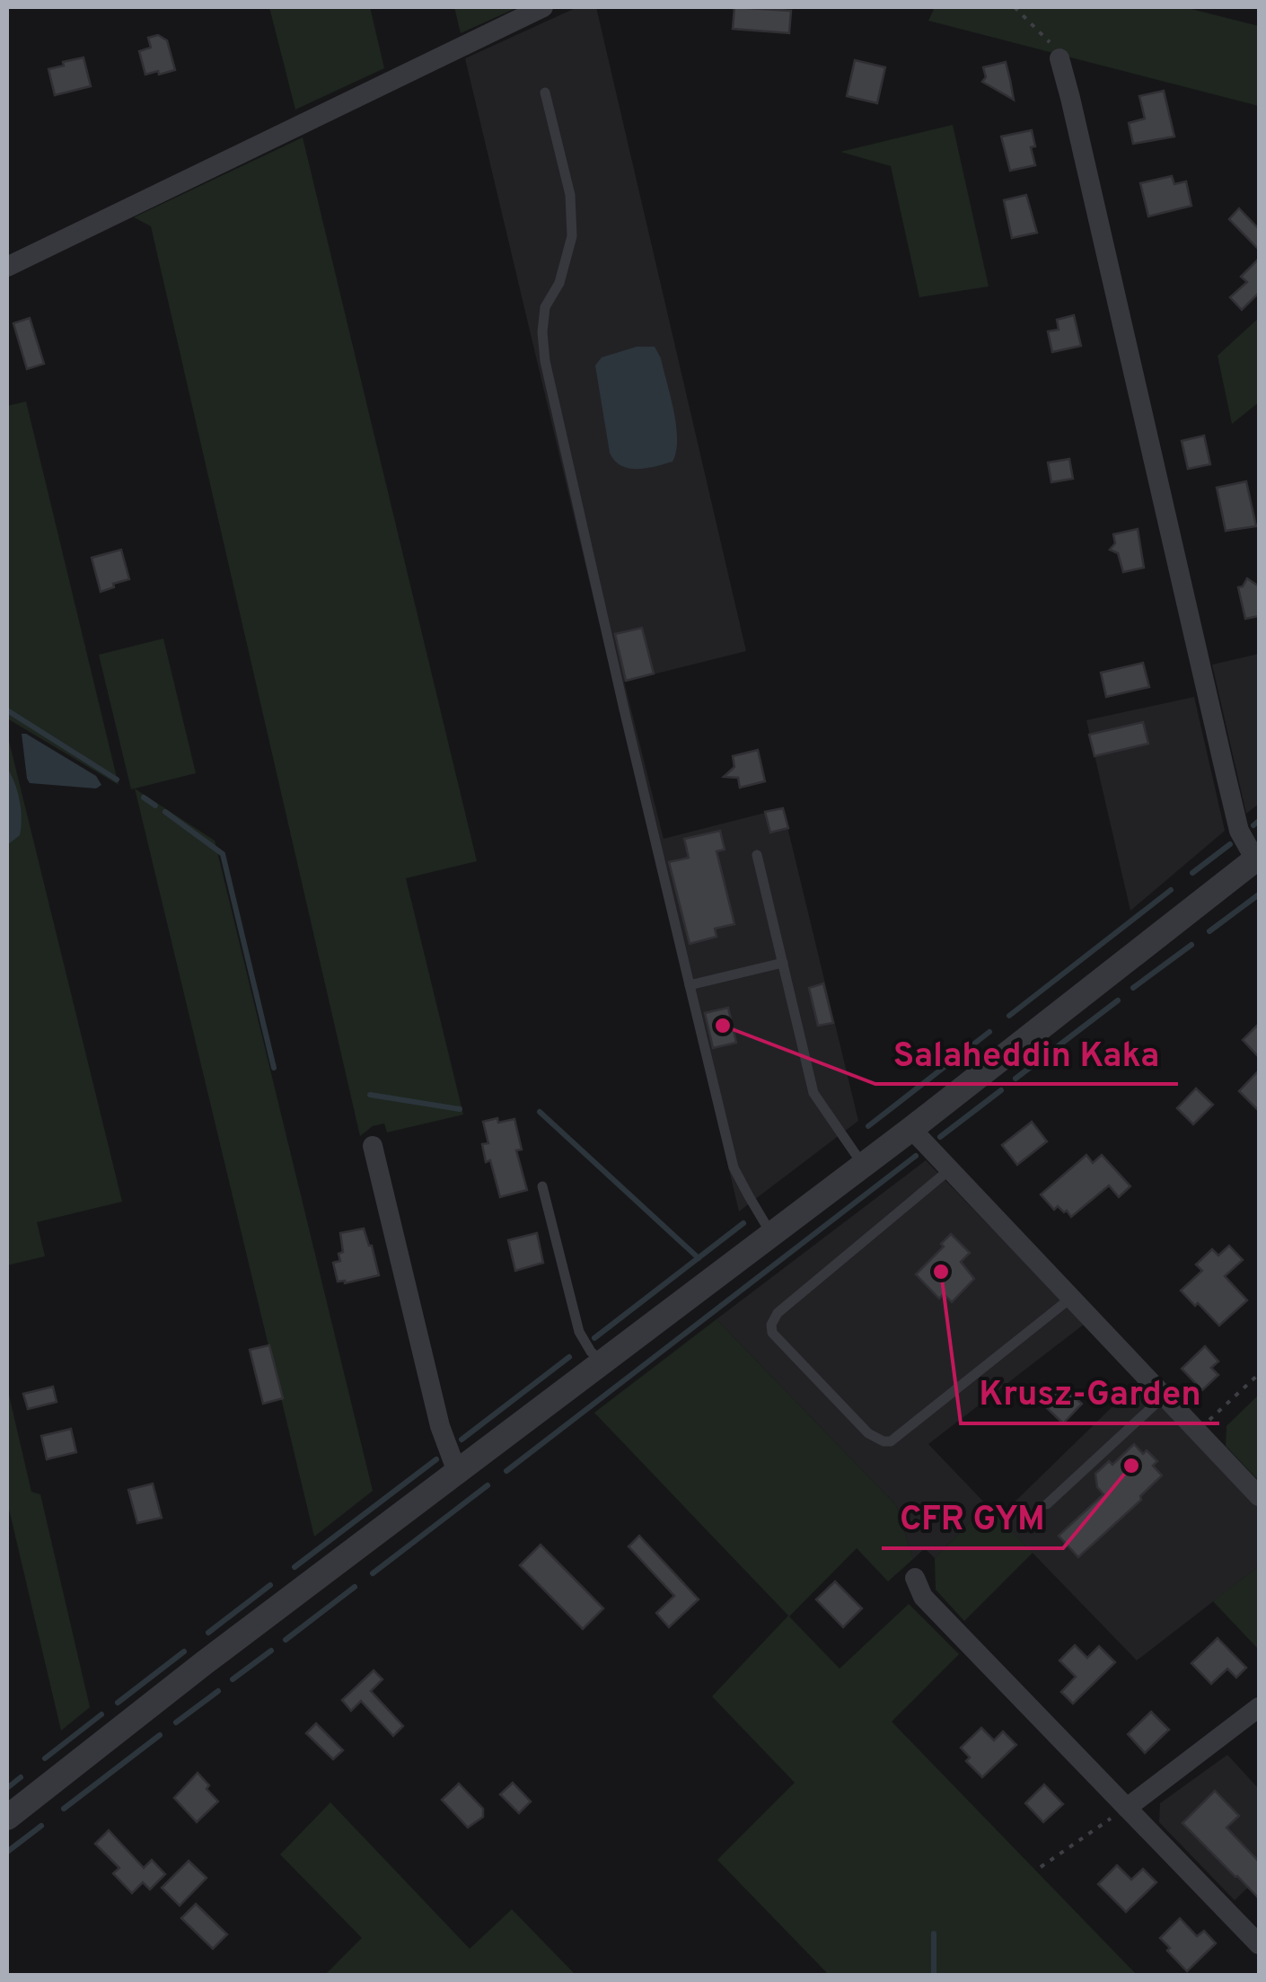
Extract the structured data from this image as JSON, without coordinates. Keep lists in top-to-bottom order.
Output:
{
  "places": ["Salaheddin Kaka", "Krusz-Garden", "CFR GYM"]
}
